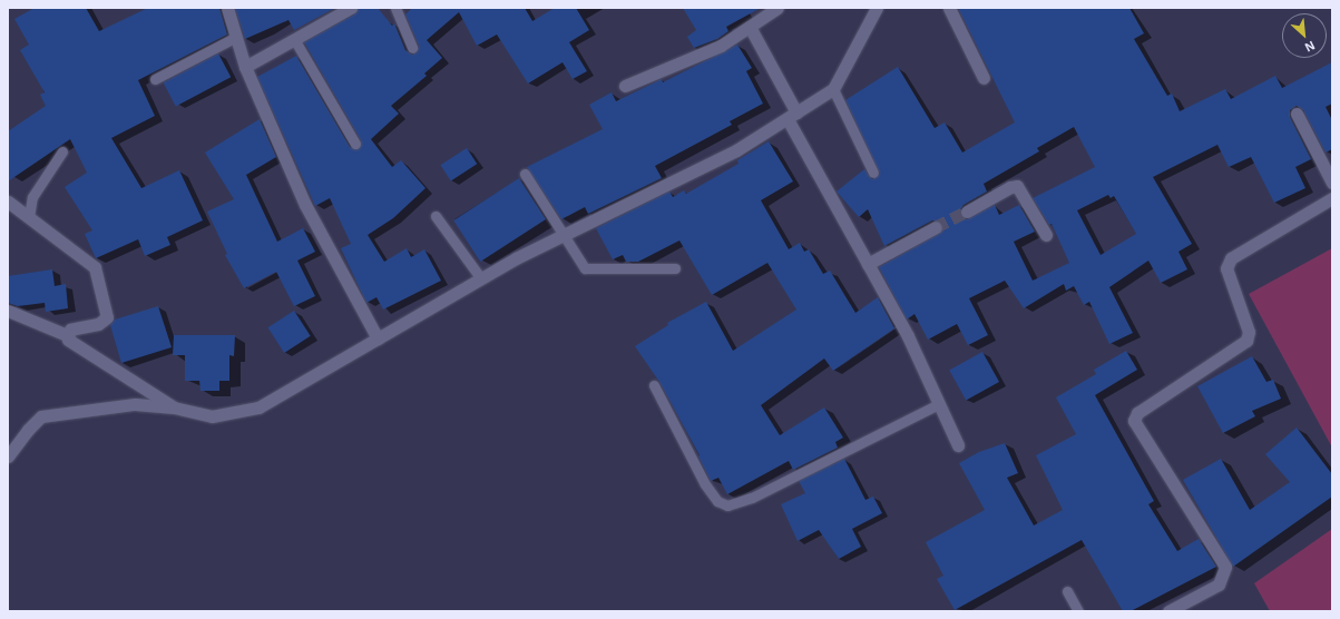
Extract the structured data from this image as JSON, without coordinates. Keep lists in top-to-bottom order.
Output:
{
  "north": "bottom right"
}
